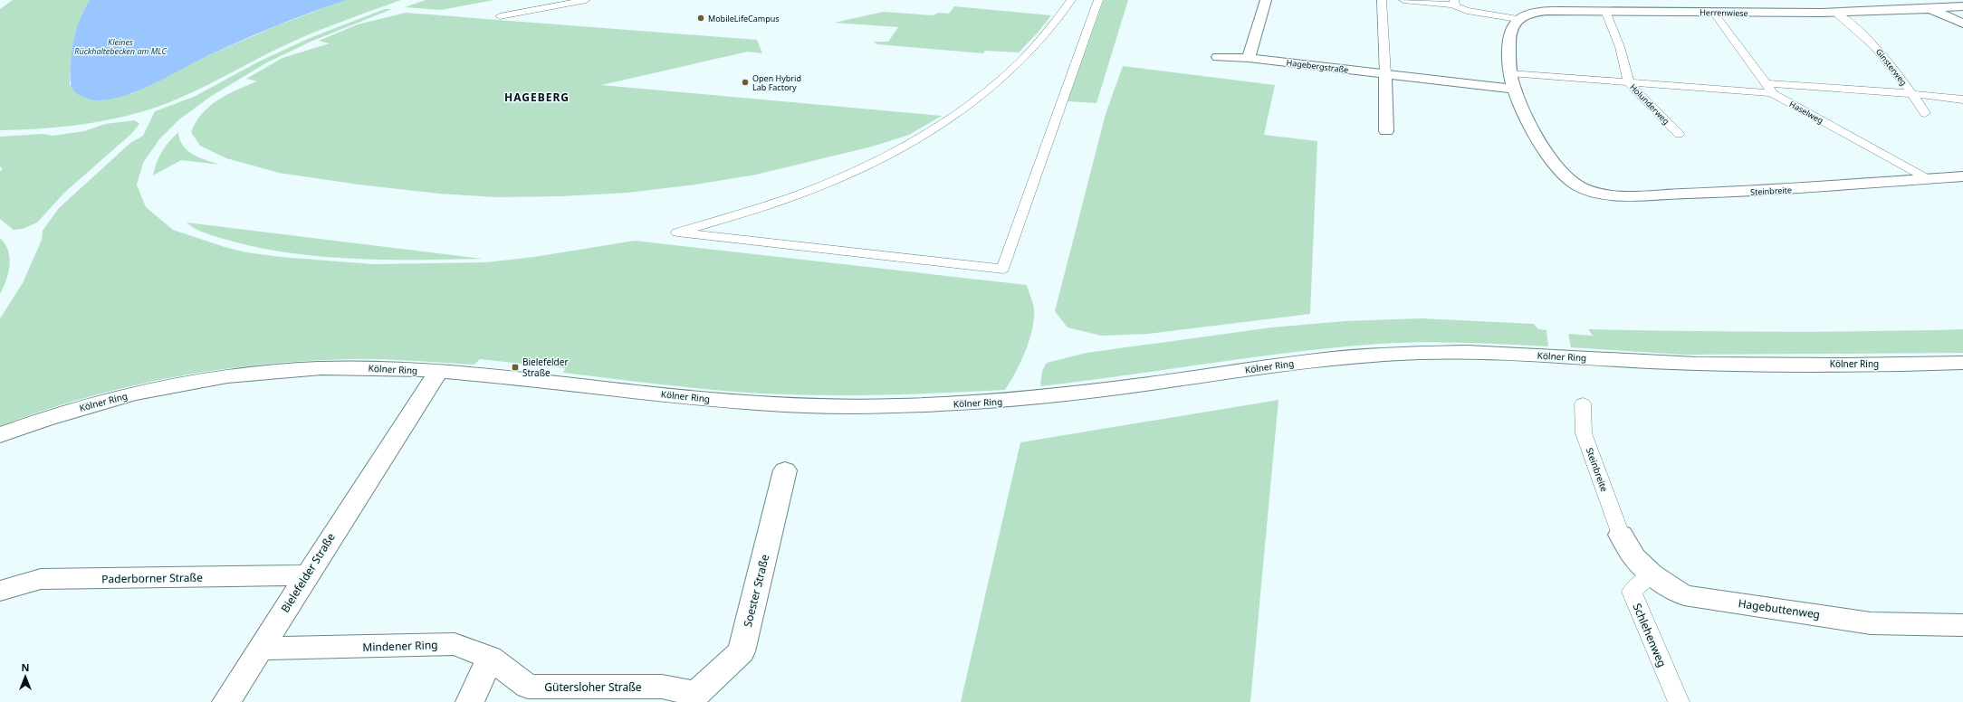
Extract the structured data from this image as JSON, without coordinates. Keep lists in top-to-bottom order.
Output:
{
  "streets": {
    "street": [
      "Herrenwiese",
      "Hagebergstraße",
      "Steinbreite",
      "Kölner Ring",
      "Bielefelder Straße",
      "Paderborner Straße",
      "Soester Straße",
      "Hagebuttenweg",
      "Mindener Ring",
      "Gütersloher Straße"
    ],
    "lane": [
      "Ginsterweg",
      "Holunderweg",
      "Haselweg",
      "Schlehenweg"
    ]
  },
  "crossings": [
    ["Herrenwiese", "Ginsterweg"],
    ["Herrenwiese", "Holunderweg"],
    ["Hagebergstraße", "Steinbreite"],
    ["Haselweg", "Steinbreite"],
    ["Steinbreite", "Hagebuttenweg"],
    ["Kölner Ring", "Bielefelder Straße"],
    ["Bielefelder Straße", "Paderborner Straße"],
    ["Bielefelder Straße", "Mindener Ring"],
    ["Soester Straße", "Gütersloher Straße"],
    ["Hagebuttenweg", "Schlehenweg"],
    ["Mindener Ring", "Gütersloher Straße"]
  ],
  "districts": ["HAGEBERG"],
  "water": ["Kleines Rückhaltebecken am MLC"],
  "places": {
    "other": ["MobileLifeCampus", "Open Hybrid Lab Factory"],
    "transit": ["Bielefelder Straße"]
  },
  "north": "top"
}
